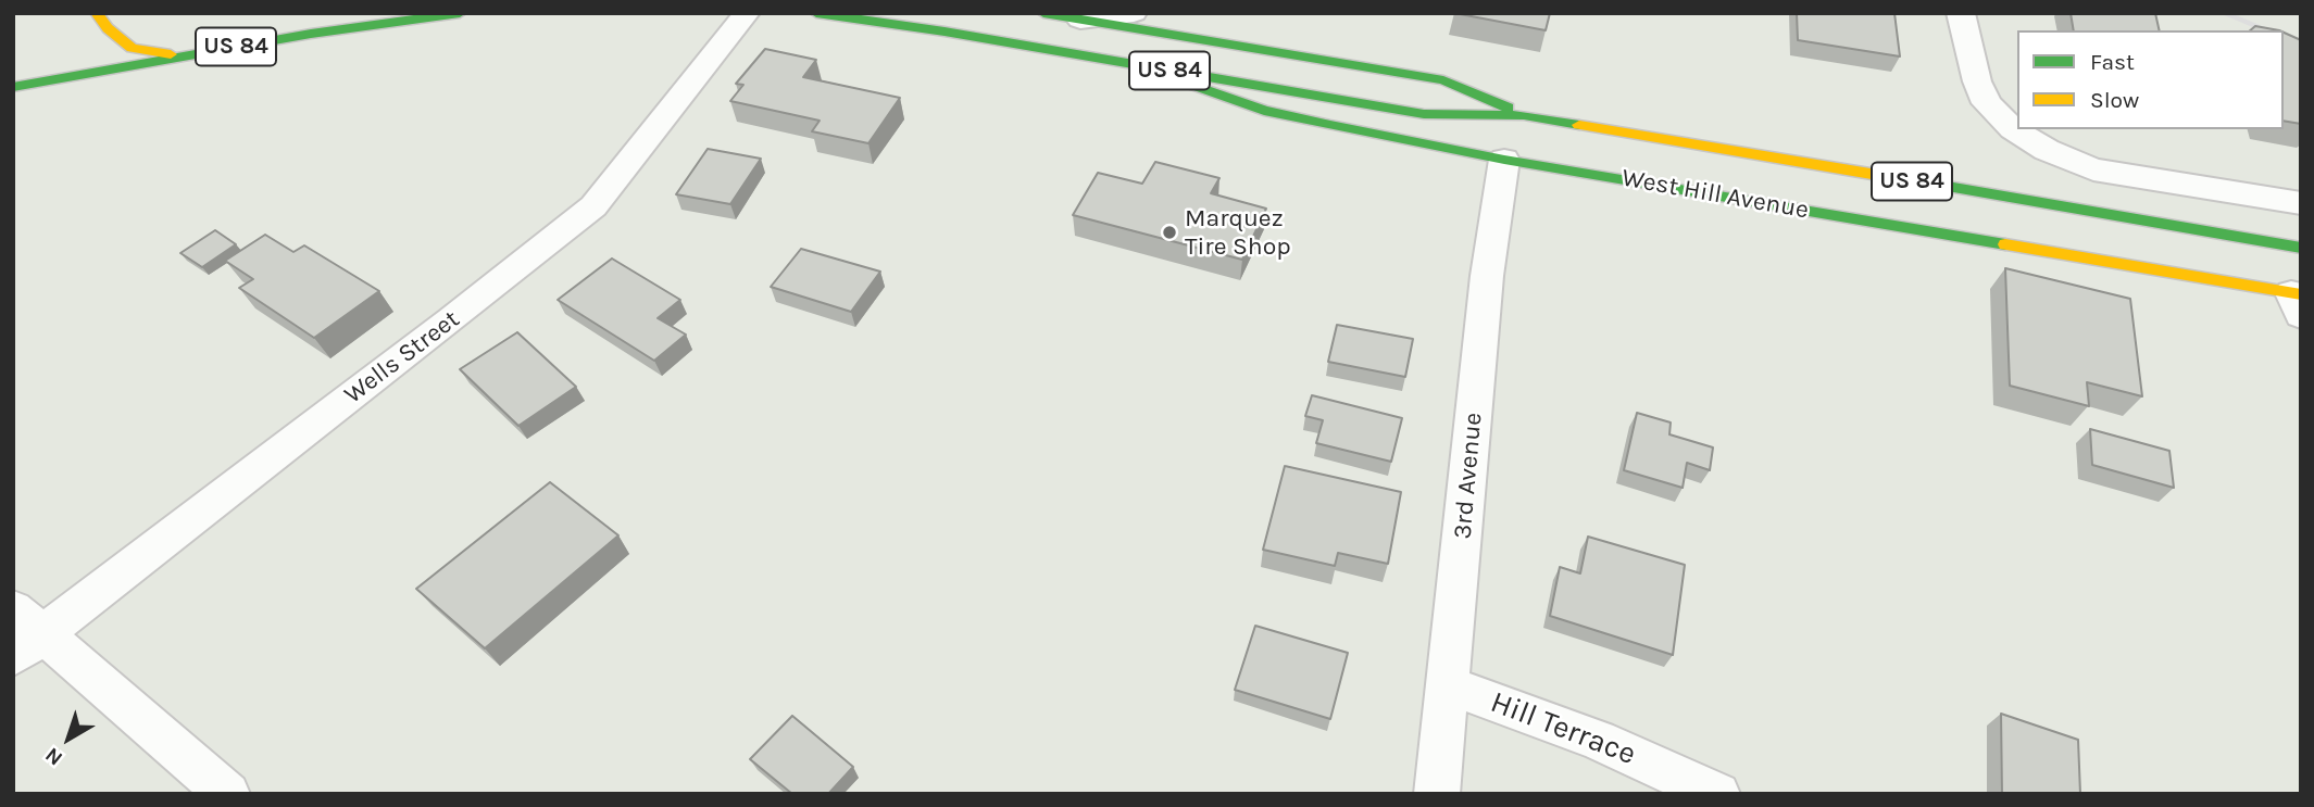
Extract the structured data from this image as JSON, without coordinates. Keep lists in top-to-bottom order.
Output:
{
  "streets": {
    "main road": ["US 84", "West Hill Avenue"],
    "street": ["Wells Street", "3rd Avenue", "Hill Terrace"]
  },
  "crossings": [
    ["West Hill Avenue", "3rd Avenue"],
    ["3rd Avenue", "Hill Terrace"]
  ],
  "places": ["Marquez Tire Shop"],
  "legend": ["Fast", "Slow"],
  "north": "bottom left"
}
